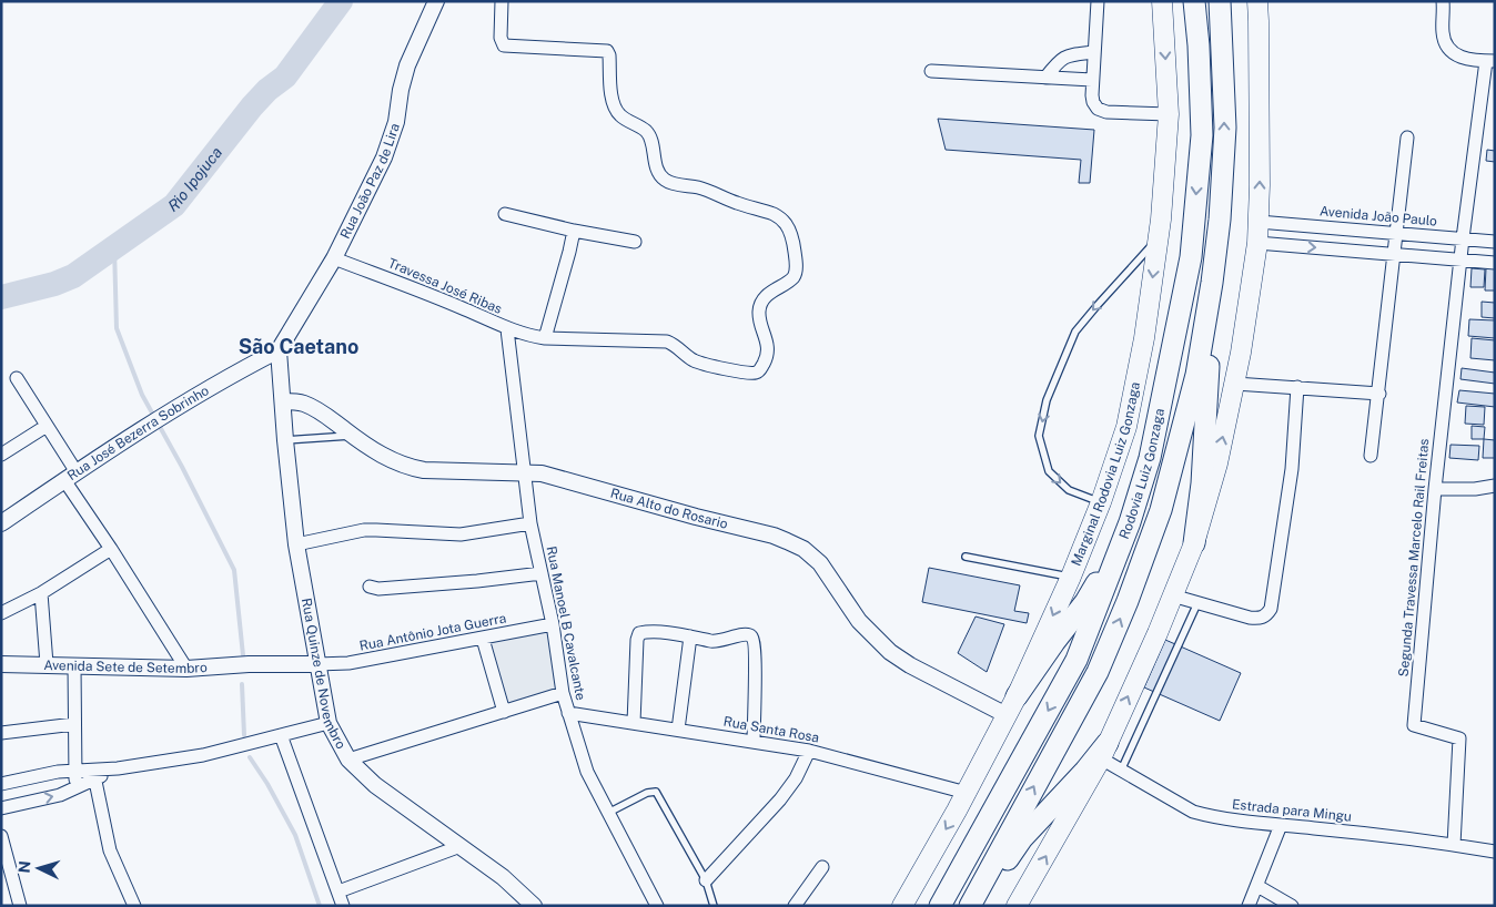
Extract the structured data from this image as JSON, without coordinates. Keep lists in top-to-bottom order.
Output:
{
  "streets": {
    "highway": ["Rodovia Luiz Gonzaga"],
    "main road": ["Marginal Rodovia Luiz Gonzaga"],
    "street": [
      "Rua João Paz de Lira",
      "Avenida João Paulo",
      "Travessa José Ribas",
      "Rua José Bezerra Sobrinho",
      "Rua Alto do Rosario",
      "Segunda Travessa Marcelo Rail Freitas",
      "Rua Manoel B Cavalcante",
      "Rua Antônio Jota Guerra",
      "Avenida Sete de Setembro",
      "Rua Quinze de Novembro",
      "Rua Santa Rosa",
      "Estrada para Mingu"
    ]
  },
  "crossings": [
    ["Rua João Paz de Lira", "Travessa José Ribas"],
    ["Rua João Paz de Lira", "Rua José Bezerra Sobrinho"],
    ["Rua João Paz de Lira", "Rua Quinze de Novembro"],
    ["Avenida João Paulo", "Segunda Travessa Marcelo Rail Freitas"],
    ["Travessa José Ribas", "Rua Manoel B Cavalcante"],
    ["Rua José Bezerra Sobrinho", "Rua Quinze de Novembro"],
    ["Marginal Rodovia Luiz Gonzaga", "Rua Alto do Rosario"],
    ["Marginal Rodovia Luiz Gonzaga", "Rua Santa Rosa"],
    ["Rua Alto do Rosario", "Rua Manoel B Cavalcante"],
    ["Rua Alto do Rosario", "Rua Quinze de Novembro"],
    ["Segunda Travessa Marcelo Rail Freitas", "Estrada para Mingu"],
    ["Rua Manoel B Cavalcante", "Rua Antônio Jota Guerra"],
    ["Rua Manoel B Cavalcante", "Rua Santa Rosa"],
    ["Rua Antônio Jota Guerra", "Avenida Sete de Setembro"],
    ["Rua Antônio Jota Guerra", "Rua Quinze de Novembro"],
    ["Avenida Sete de Setembro", "Rua Quinze de Novembro"]
  ],
  "districts": ["São Caetano"],
  "water": ["Rio Ipojuca"],
  "north": "left"
}
